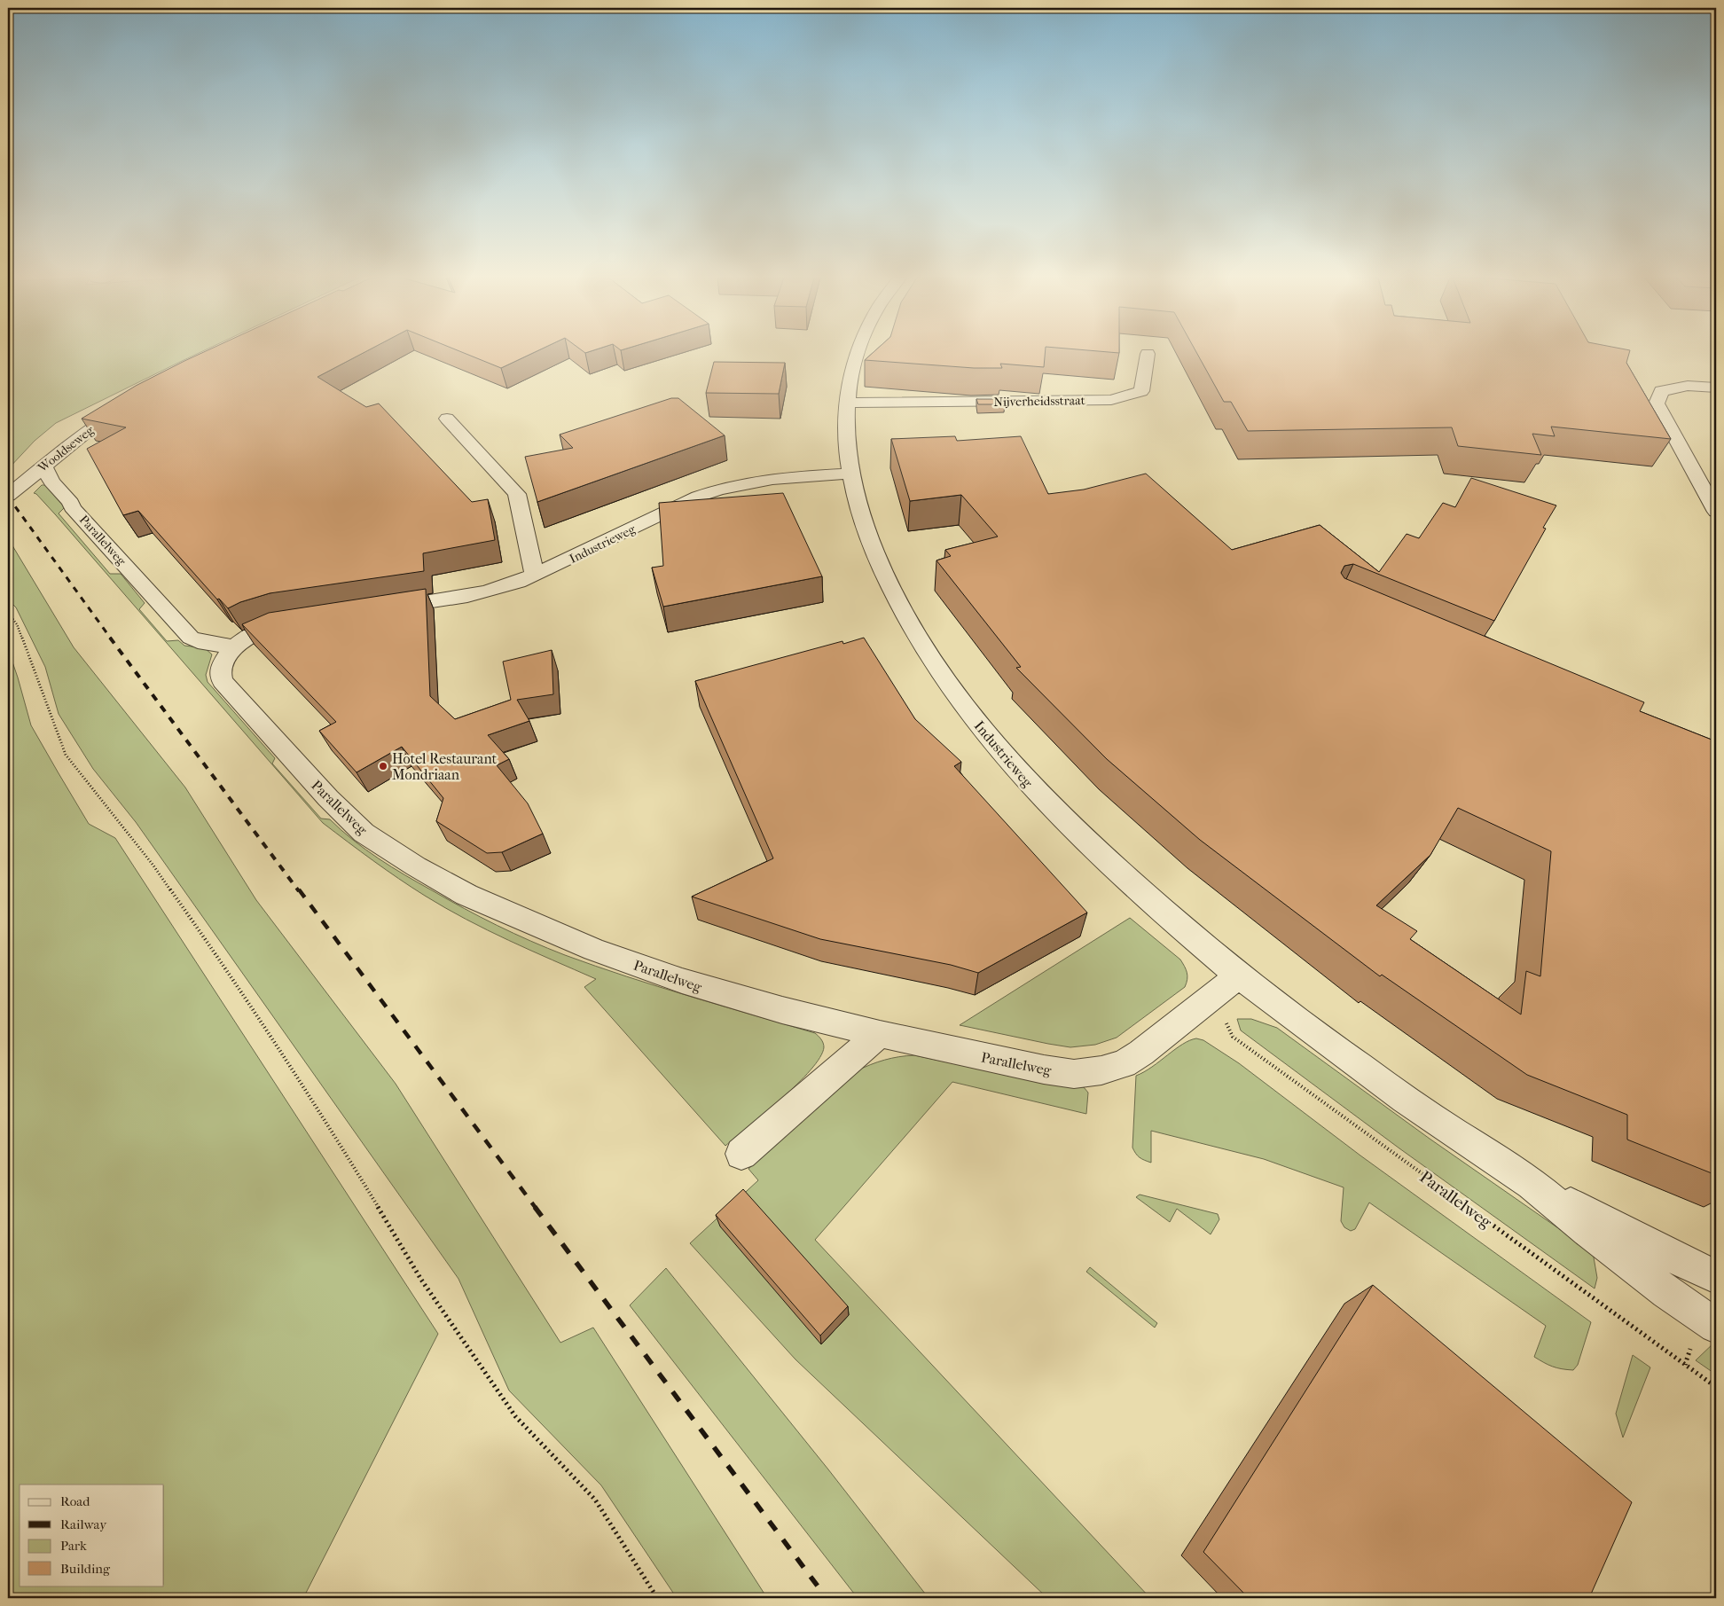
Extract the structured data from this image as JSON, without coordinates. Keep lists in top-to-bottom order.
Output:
{
  "streets": {
    "street": [
      "Nijverheidsstraat",
      "Wooldseweg",
      "Parallelweg",
      "Industrieweg"
    ]
  },
  "crossings": [
    ["Nijverheidsstraat", "Industrieweg"],
    ["Wooldseweg", "Parallelweg"],
    ["Parallelweg", "Industrieweg"]
  ],
  "places": ["Hotel Restaurant Mondriaan"],
  "legend": [
    "Road",
    "Railway",
    "Park",
    "Building"
  ]
}
